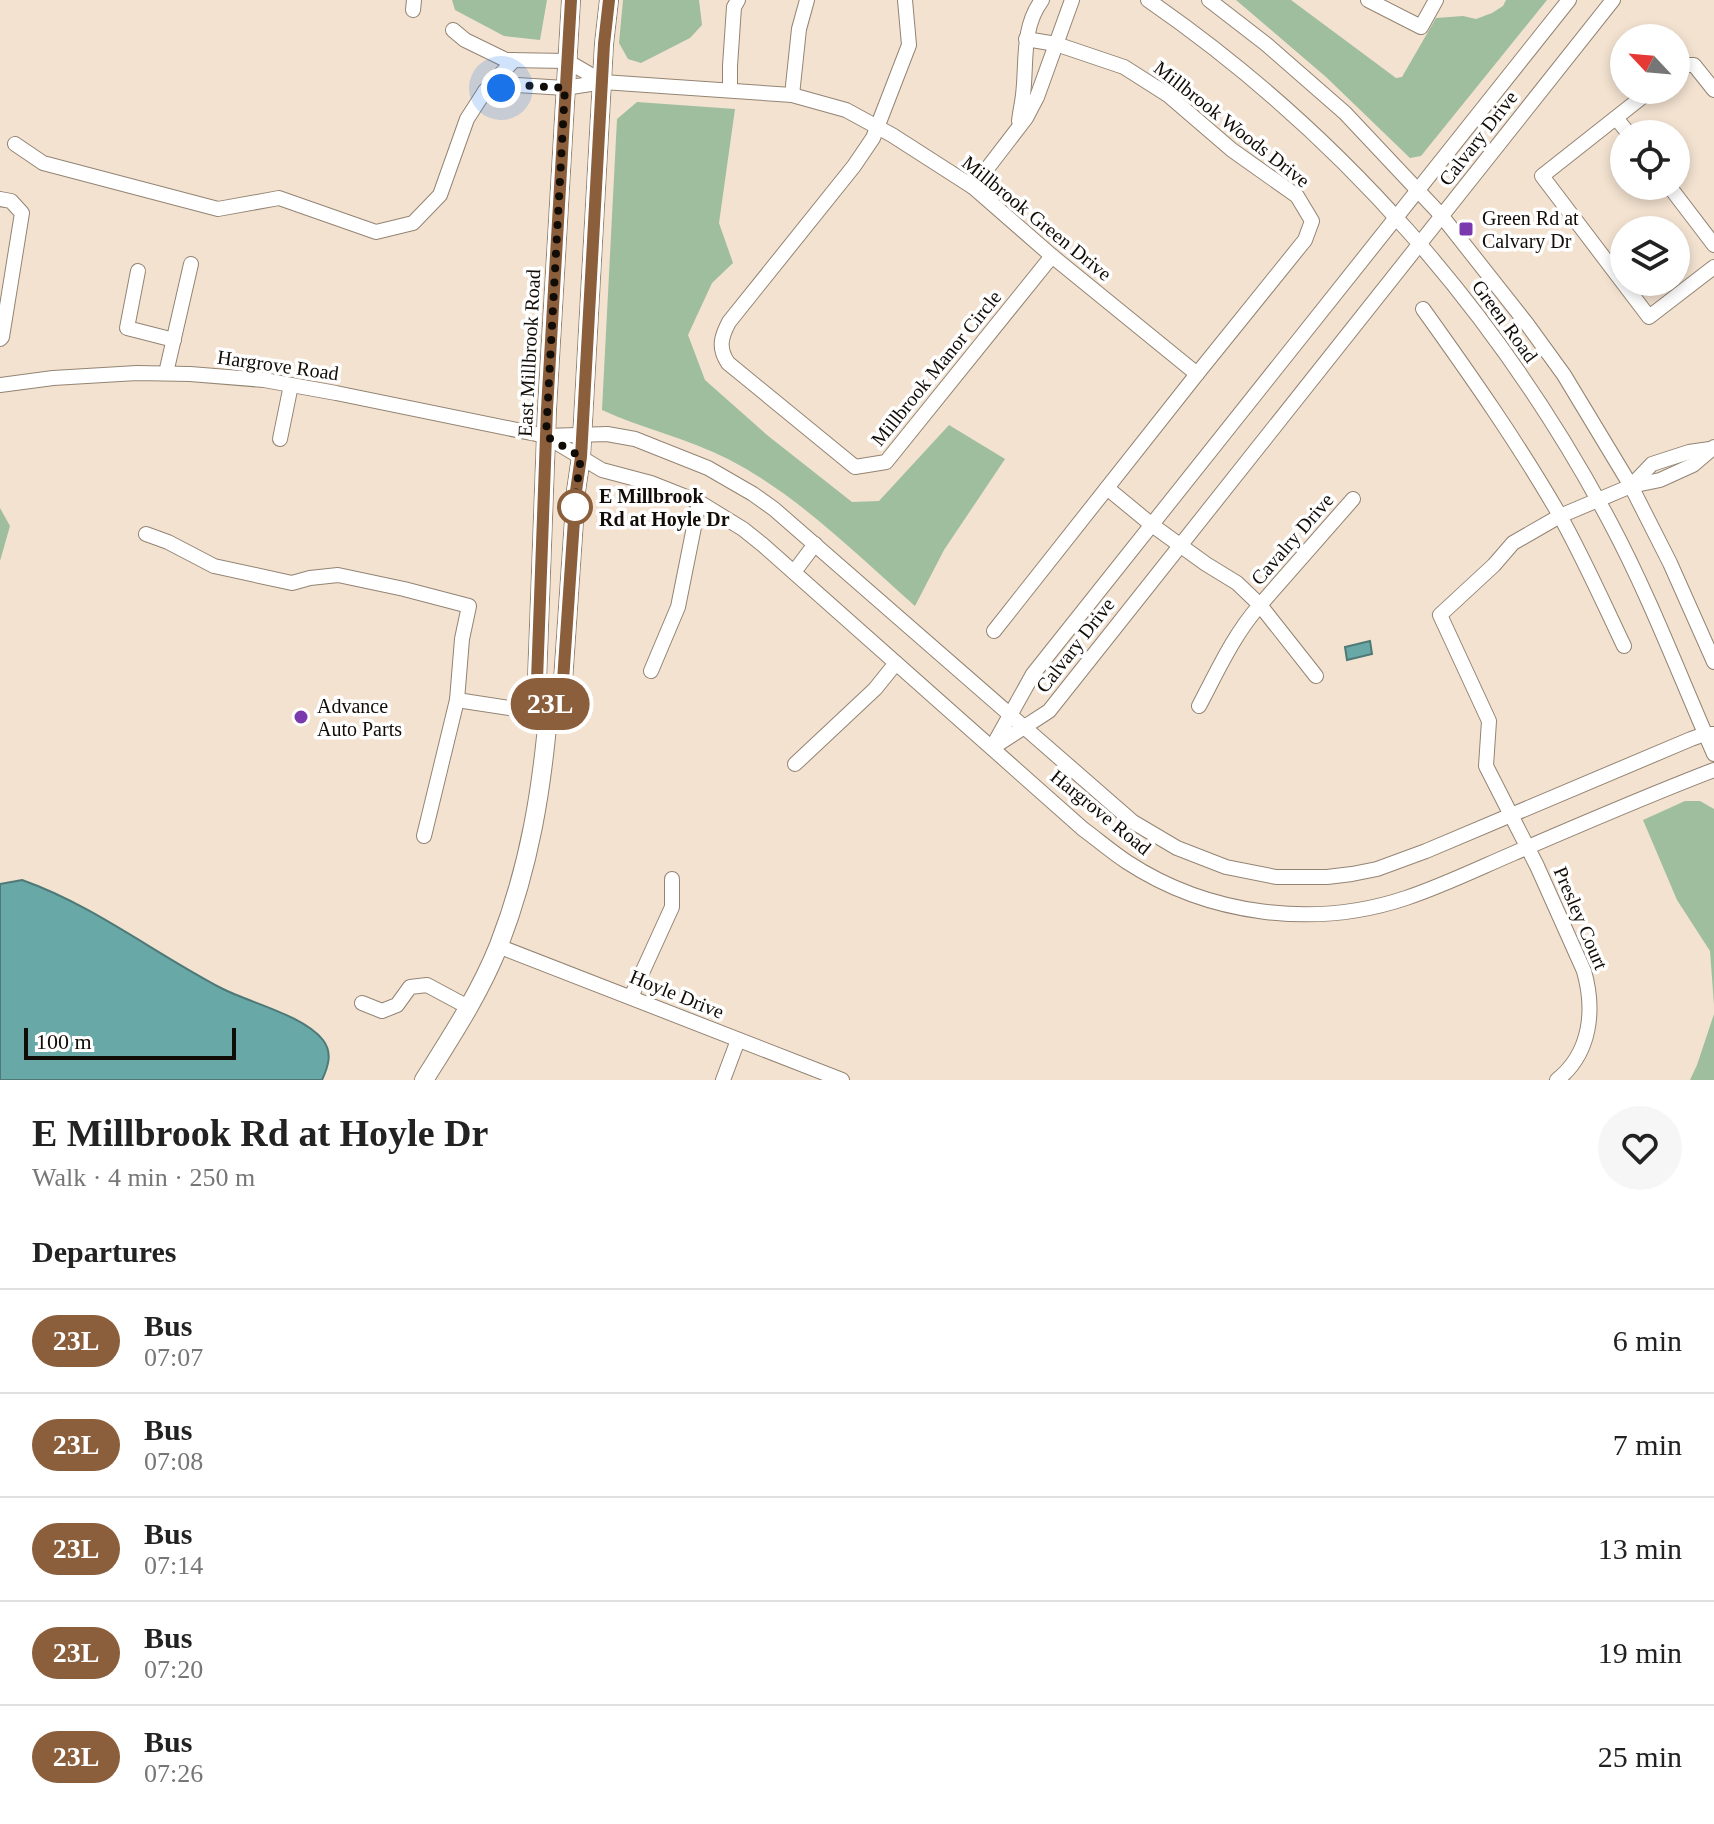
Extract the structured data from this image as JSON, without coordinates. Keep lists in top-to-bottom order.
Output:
{
  "streets": {
    "main road": ["East Millbrook Road"],
    "street": [
      "Millbrook Woods Drive",
      "Calvary Drive",
      "Millbrook Green Drive",
      "Green Road",
      "Hargrove Road",
      "Millbrook Manor Circle",
      "Cavalry Drive",
      "Presley Court",
      "Hoyle Drive"
    ]
  },
  "crossings": [
    ["Millbrook Woods Drive", "Millbrook Green Drive"],
    ["Calvary Drive", "Green Road"],
    ["Calvary Drive", "Hargrove Road"],
    ["Millbrook Green Drive", "East Millbrook Road"],
    ["Millbrook Green Drive", "Millbrook Manor Circle"],
    ["Green Road", "Hargrove Road"],
    ["East Millbrook Road", "Hargrove Road"],
    ["East Millbrook Road", "Hoyle Drive"],
    ["Hargrove Road", "Presley Court"]
  ],
  "places": {
    "transit": ["Green Rd at Calvary Dr"],
    "other": ["E Millbrook Rd at Hoyle Dr", "Advance Auto Parts"]
  },
  "lines": ["bus line 23L"],
  "scale_bar": "100 m",
  "north": "top left",
  "page": {
    "on_map": "23L",
    "scale": "100 m",
    "heading": [
      ["E Millbrook Rd at Hoyle Dr", "Walk · 4 min · 250 m"],
      "Departures"
    ],
    "list": [
      {
        "mark": "23L",
        "name": "Bus",
        "note": "07:07",
        "value": "6 min"
      },
      {
        "mark": "23L",
        "name": "Bus",
        "note": "07:08",
        "value": "7 min"
      },
      {
        "mark": "23L",
        "name": "Bus",
        "note": "07:14",
        "value": "13 min"
      },
      {
        "mark": "23L",
        "name": "Bus",
        "note": "07:20",
        "value": "19 min"
      },
      {
        "mark": "23L",
        "name": "Bus",
        "note": "07:26",
        "value": "25 min"
      }
    ]
  }
}
